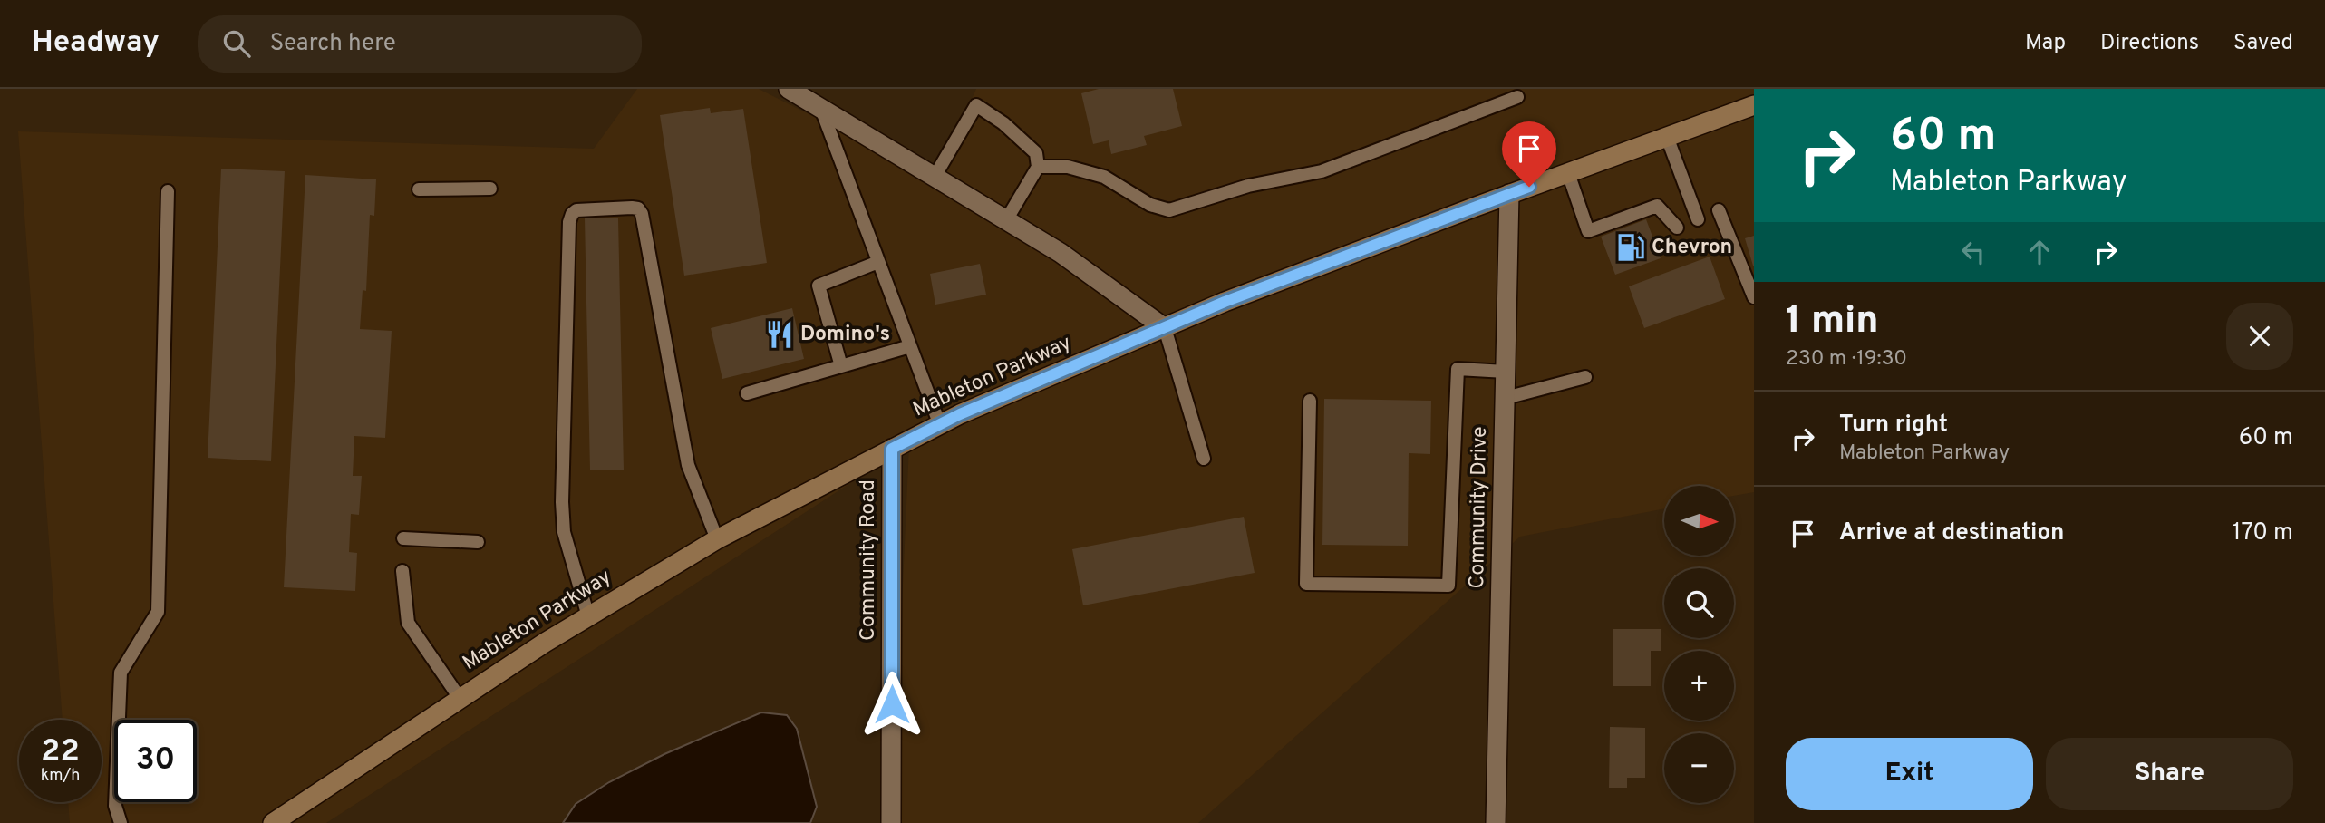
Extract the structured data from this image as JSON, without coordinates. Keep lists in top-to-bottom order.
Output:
{
  "streets": {
    "main road": ["Mableton Parkway"],
    "street": ["Community Drive", "Community Road"]
  },
  "crossings": [
    ["Mableton Parkway", "Community Drive"],
    ["Mableton Parkway", "Community Road"]
  ],
  "places": {
    "fuel station": ["Chevron"],
    "restaurant": ["Domino's"]
  },
  "north": "right",
  "page": {
    "header": "Headway",
    "search": "Search here",
    "nav": ["Map", "Directions", "Saved"],
    "turn": ["60 m", "Mableton Parkway"],
    "heading": ["1 min", "230 m · 19:30"],
    "list": [
      {
        "name": "Turn right",
        "note": "Mableton Parkway",
        "value": "60 m"
      },
      {
        "name": "Arrive at destination",
        "value": "170 m"
      }
    ],
    "map_buttons": ["+", "−"],
    "speed": "22 km/h",
    "limit": "30",
    "buttons": ["Exit", "Share"]
  }
}
